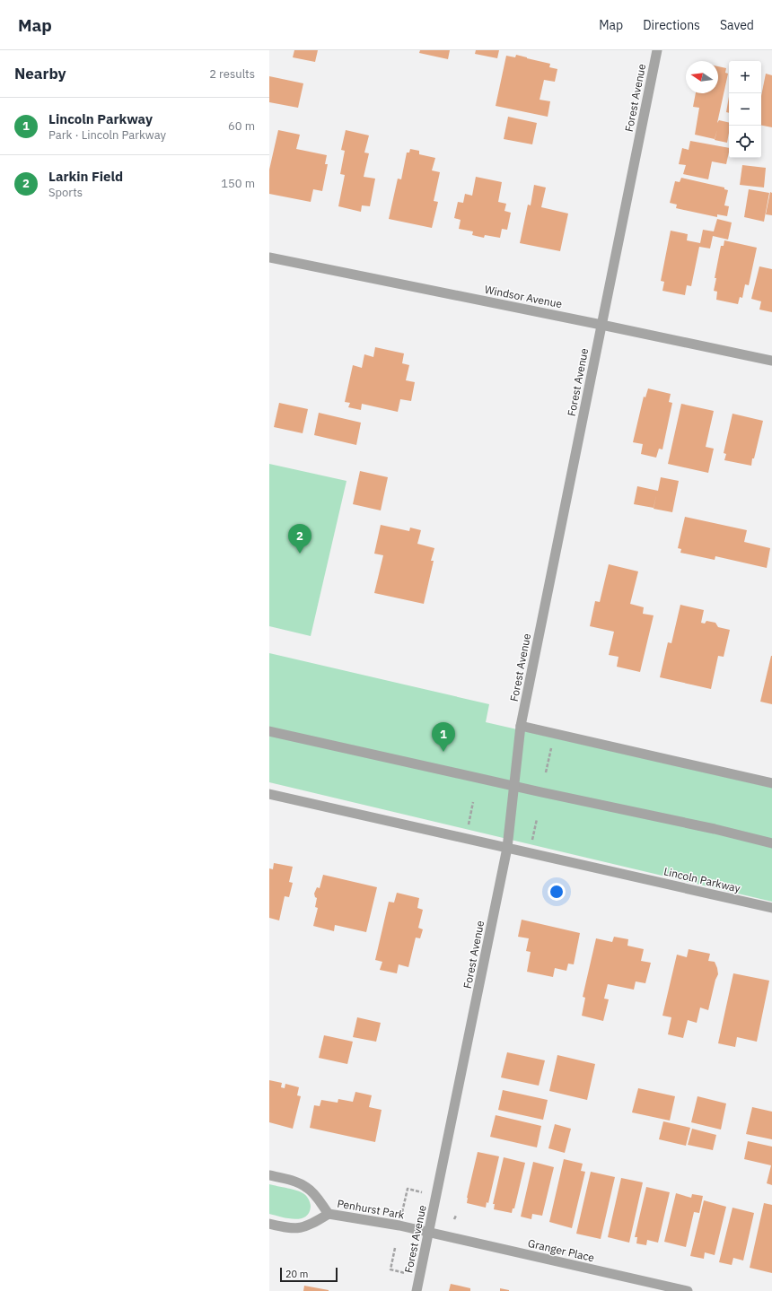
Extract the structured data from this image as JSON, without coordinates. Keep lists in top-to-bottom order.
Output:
{
  "streets": {
    "street": [
      "Forest Avenue",
      "Windsor Avenue",
      "Lincoln Parkway",
      "Penhurst Park",
      "Granger Place"
    ]
  },
  "crossings": [
    ["Forest Avenue", "Windsor Avenue"],
    ["Forest Avenue", "Lincoln Parkway"],
    ["Forest Avenue", "Penhurst Park"],
    ["Forest Avenue", "Granger Place"],
    ["Penhurst Park", "Granger Place"]
  ],
  "scale_bar": "20 m",
  "north": "left",
  "page": {
    "header": "Map",
    "nav": ["Map", "Directions", "Saved"],
    "heading": ["Nearby", "2 results"],
    "map_buttons": ["+", "−"],
    "list": [
      {
        "mark": "1",
        "name": "Lincoln Parkway",
        "note": "Park · Lincoln Parkway",
        "value": "60 m"
      },
      {
        "mark": "2",
        "name": "Larkin Field",
        "note": "Sports",
        "value": "150 m"
      }
    ],
    "pins": ["2", "1"],
    "scale": "20 m"
  }
}
